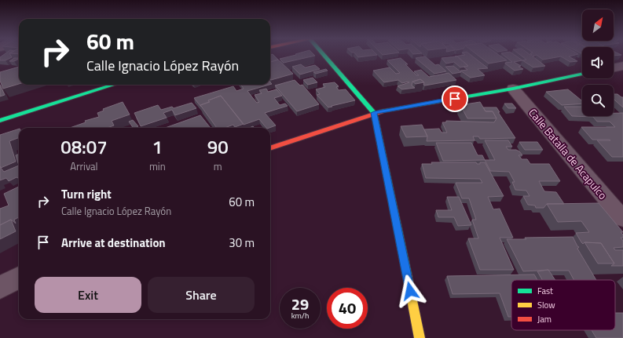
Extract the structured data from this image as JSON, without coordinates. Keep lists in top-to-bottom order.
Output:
{
  "streets": {
    "street": ["Calle Batalla de Acapulco"]
  },
  "legend": ["Fast", "Slow", "Jam"],
  "north": "top right",
  "page": {
    "turn": ["60 m", "Calle Ignacio López Rayón"],
    "eta": [
      "08:07",
      "Arrival",
      "1",
      "min",
      "90",
      "m"
    ],
    "list": [
      {
        "name": "Turn right",
        "note": "Calle Ignacio López Rayón",
        "value": "60 m"
      },
      {
        "name": "Arrive at destination",
        "value": "30 m"
      }
    ],
    "buttons": ["Exit", "Share"],
    "speed": "29 km/h",
    "limit": "40"
  }
}
